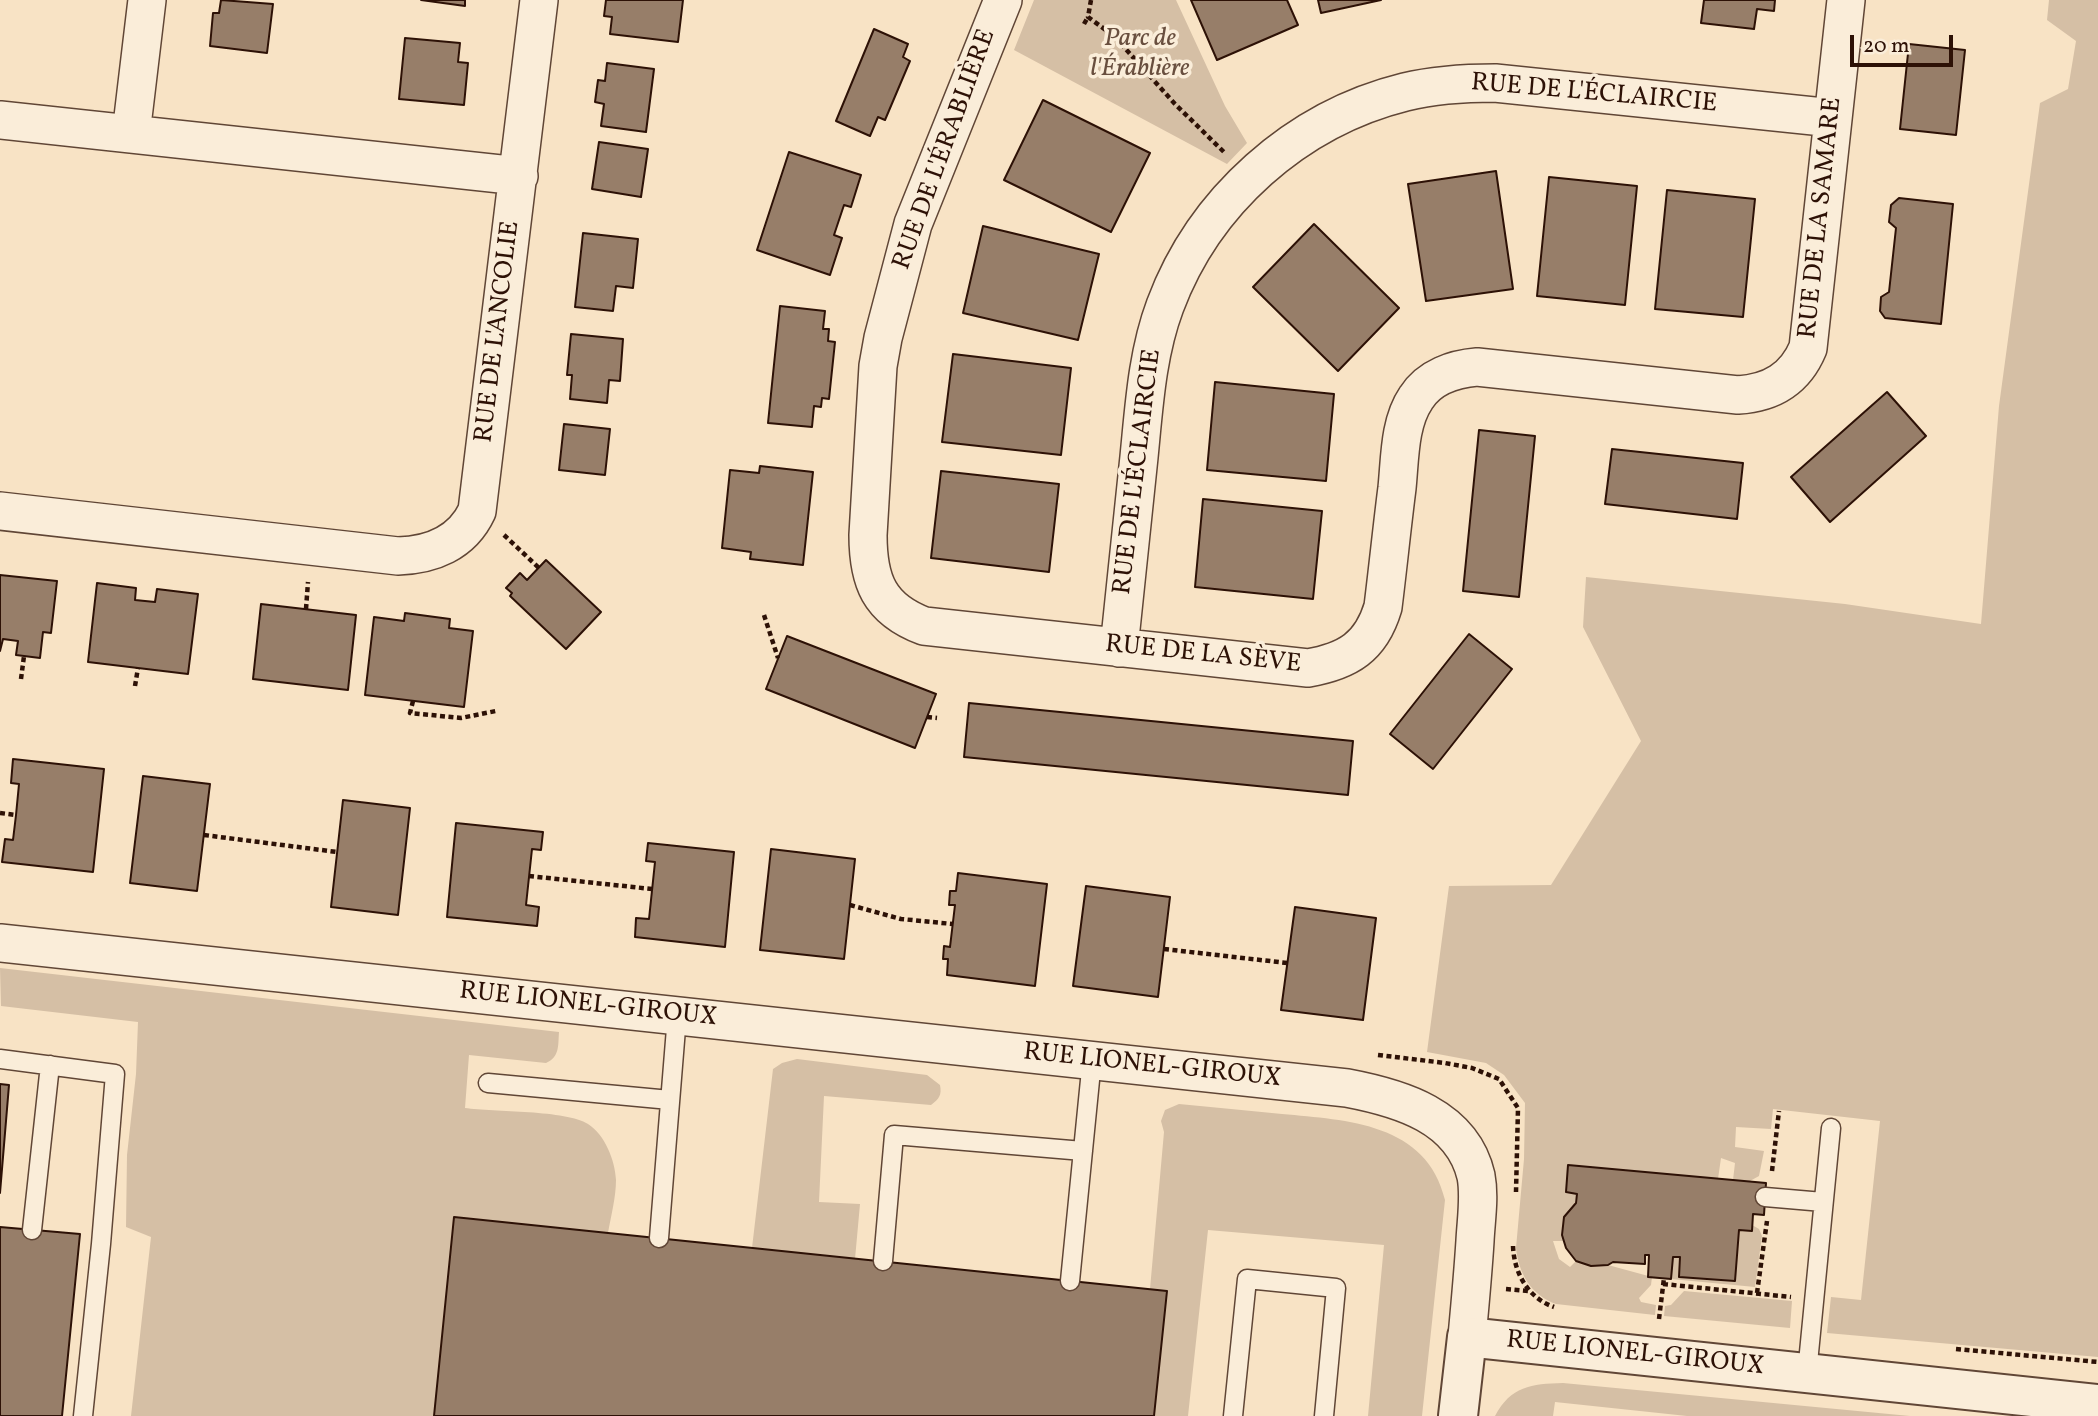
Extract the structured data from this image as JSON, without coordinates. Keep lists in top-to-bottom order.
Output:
{
  "streets": {
    "street": [
      "RUE DE L'ÉCLAIRCIE",
      "RUE DE L'ÉRABLIÈRE",
      "RUE DE LA SAMARE",
      "RUE DE L'ANCOLIE",
      "RUE DE LA SÈVE",
      "RUE LIONEL-GIROUX"
    ]
  },
  "crossings": [
    ["RUE DE L'ÉCLAIRCIE", "RUE DE LA SAMARE"],
    ["RUE DE L'ÉCLAIRCIE", "RUE DE LA SÈVE"],
    ["RUE DE L'ÉRABLIÈRE", "RUE DE LA SÈVE"],
    ["RUE DE LA SAMARE", "RUE DE LA SÈVE"]
  ],
  "parks": ["Parc de l'Érablière"],
  "scale_bar": "20 m"
}
